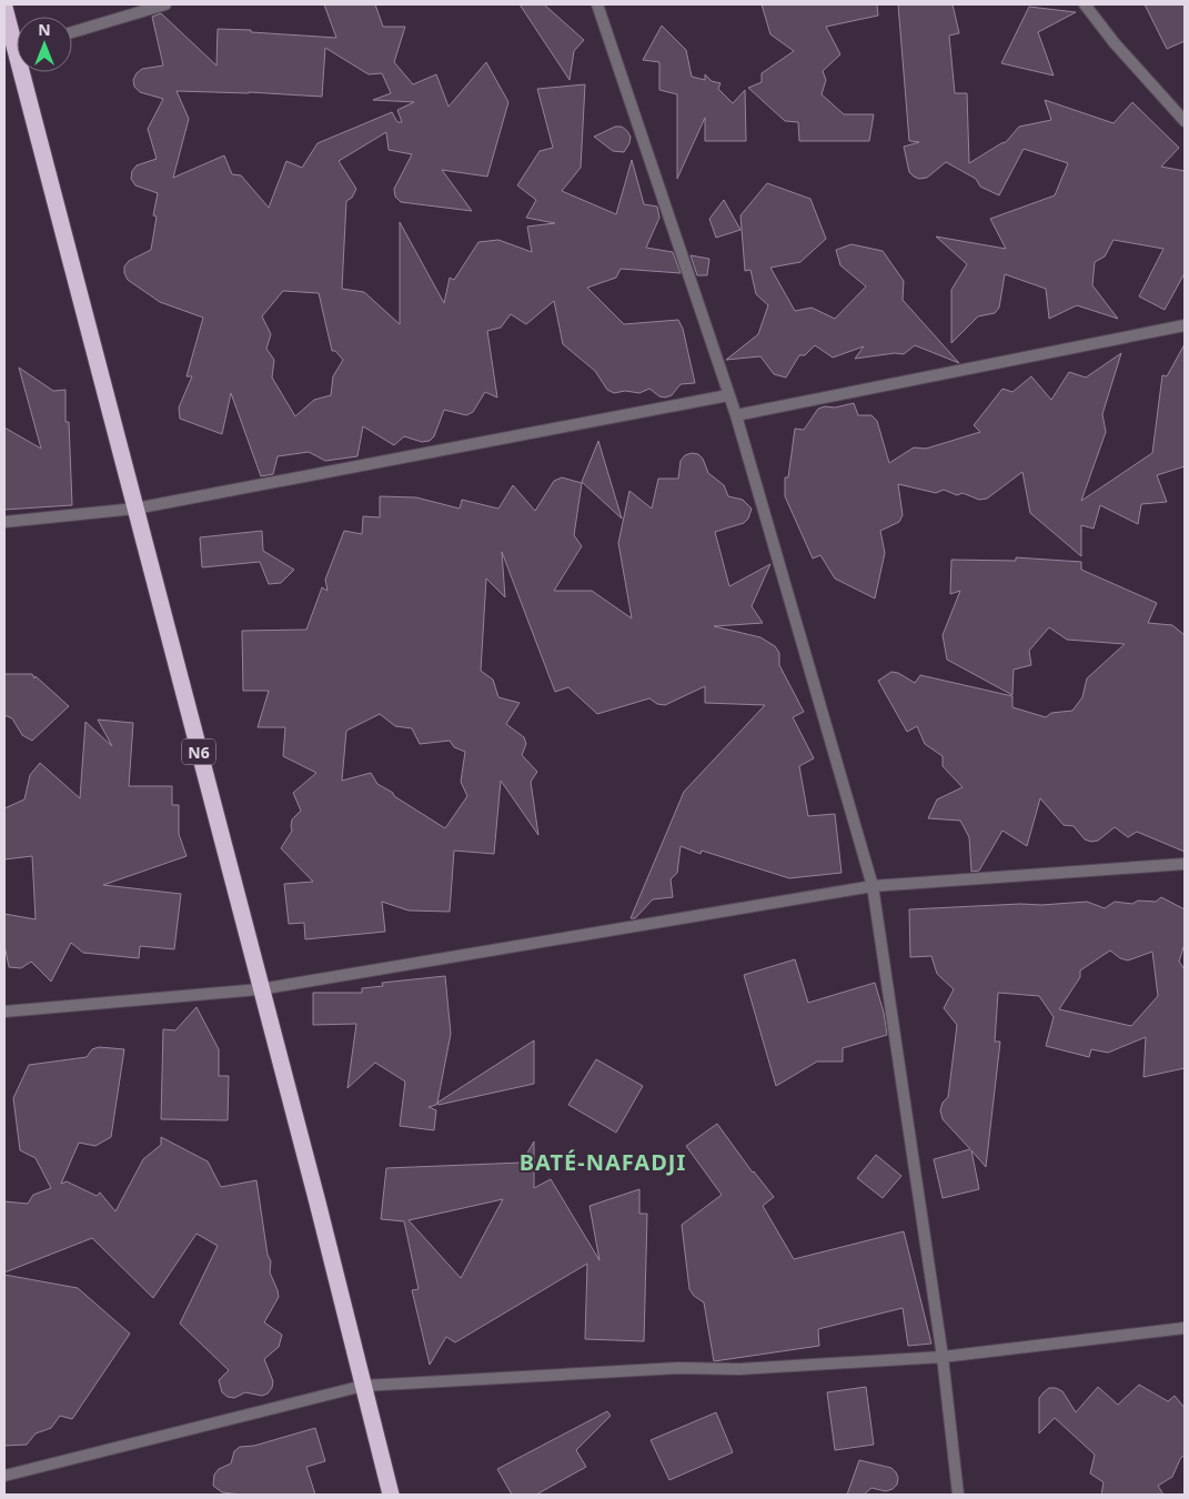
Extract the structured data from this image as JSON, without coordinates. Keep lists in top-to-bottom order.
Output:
{
  "streets": {
    "highway": ["N6"]
  },
  "districts": ["BATÉ-NAFADJI"],
  "north": "top"
}
